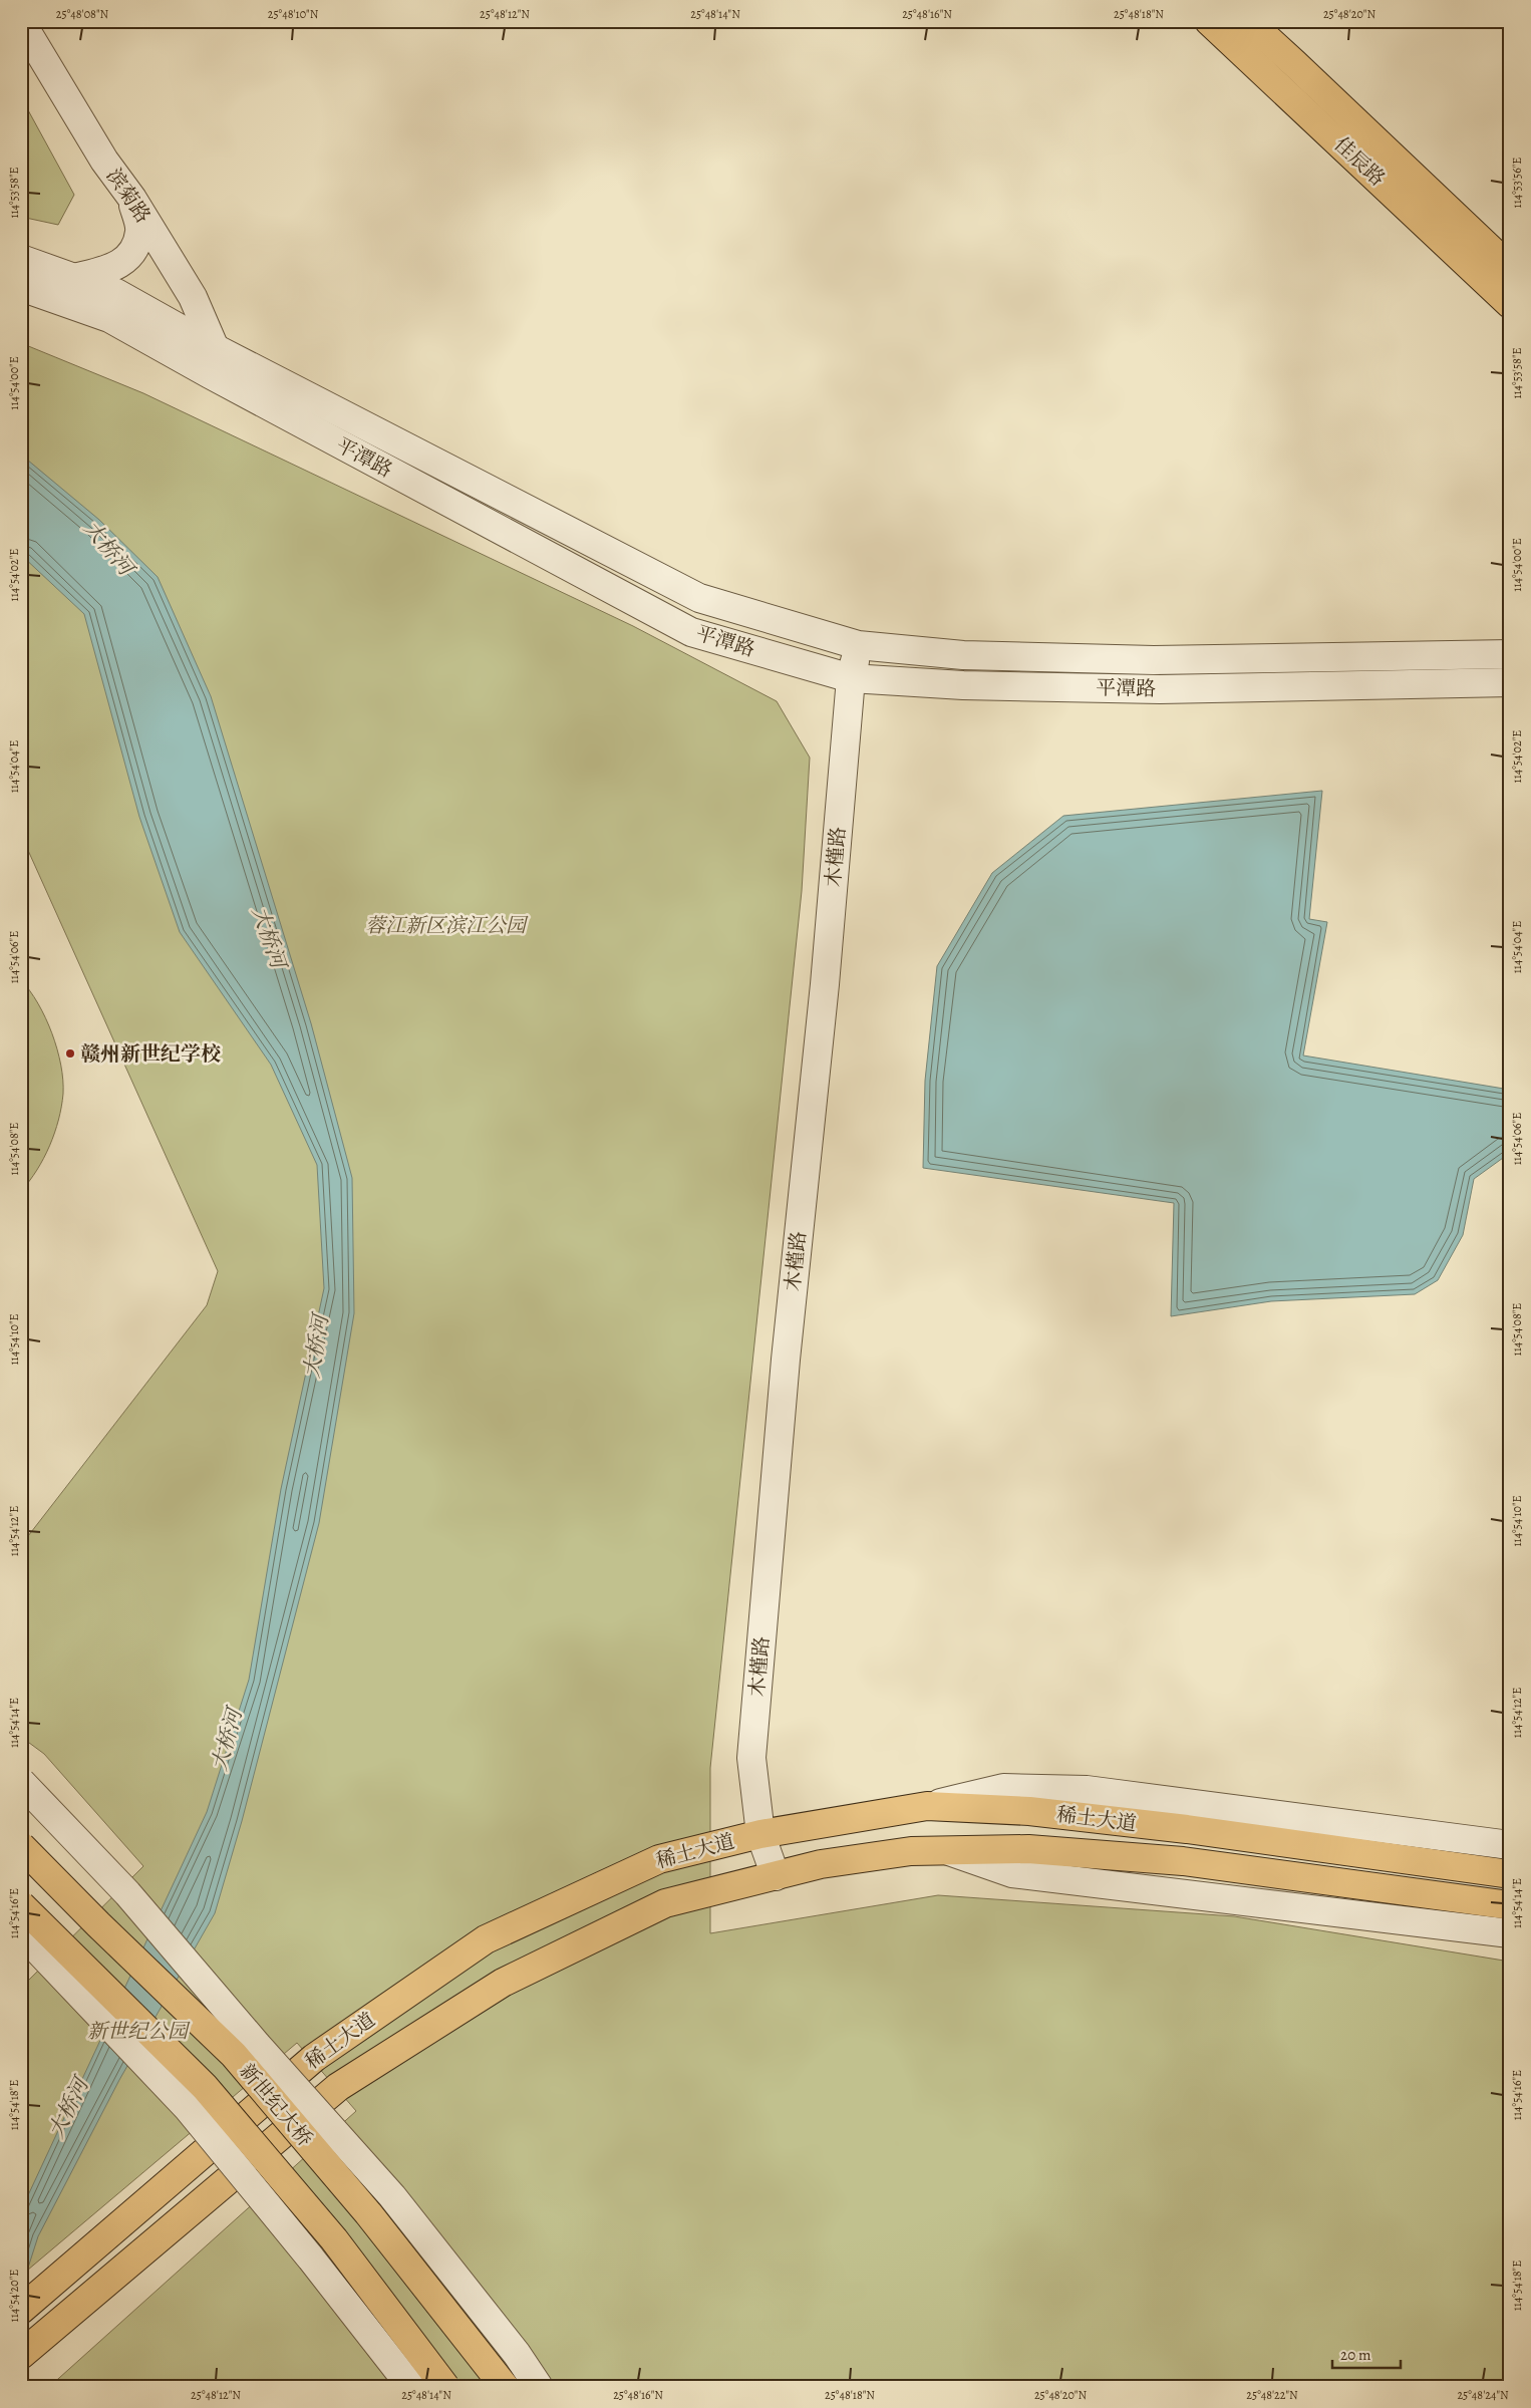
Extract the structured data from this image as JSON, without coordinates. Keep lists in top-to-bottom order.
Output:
{
  "streets": {
    "main road": ["佳辰路", "稀土大道", "新世纪大桥"],
    "street": ["滨菊路", "平潭路", "木槿路"]
  },
  "crossings": [
    ["滨菊路", "平潭路"],
    ["平潭路", "木槿路"],
    ["木槿路", "稀土大道"]
  ],
  "water": ["大桥河"],
  "parks": ["蓉江新区滨江公园", "新世纪公园"],
  "places": ["赣州新世纪学校"],
  "scale_bar": "20 m",
  "coordinates": [
    "25°48'08\"N",
    "25°48'10\"N",
    "25°48'12\"N",
    "25°48'14\"N",
    "25°48'16\"N",
    "25°48'18\"N",
    "25°48'20\"N",
    "114°53'56\"E",
    "114°53'58\"E",
    "114°54'00\"E",
    "114°54'02\"E",
    "114°54'04\"E",
    "114°54'06\"E",
    "114°54'08\"E",
    "114°54'10\"E",
    "114°54'12\"E",
    "114°54'14\"E",
    "114°54'16\"E",
    "114°54'18\"E",
    "114°54'20\"E",
    "25°48'22\"N",
    "25°48'24\"N"
  ]
}
